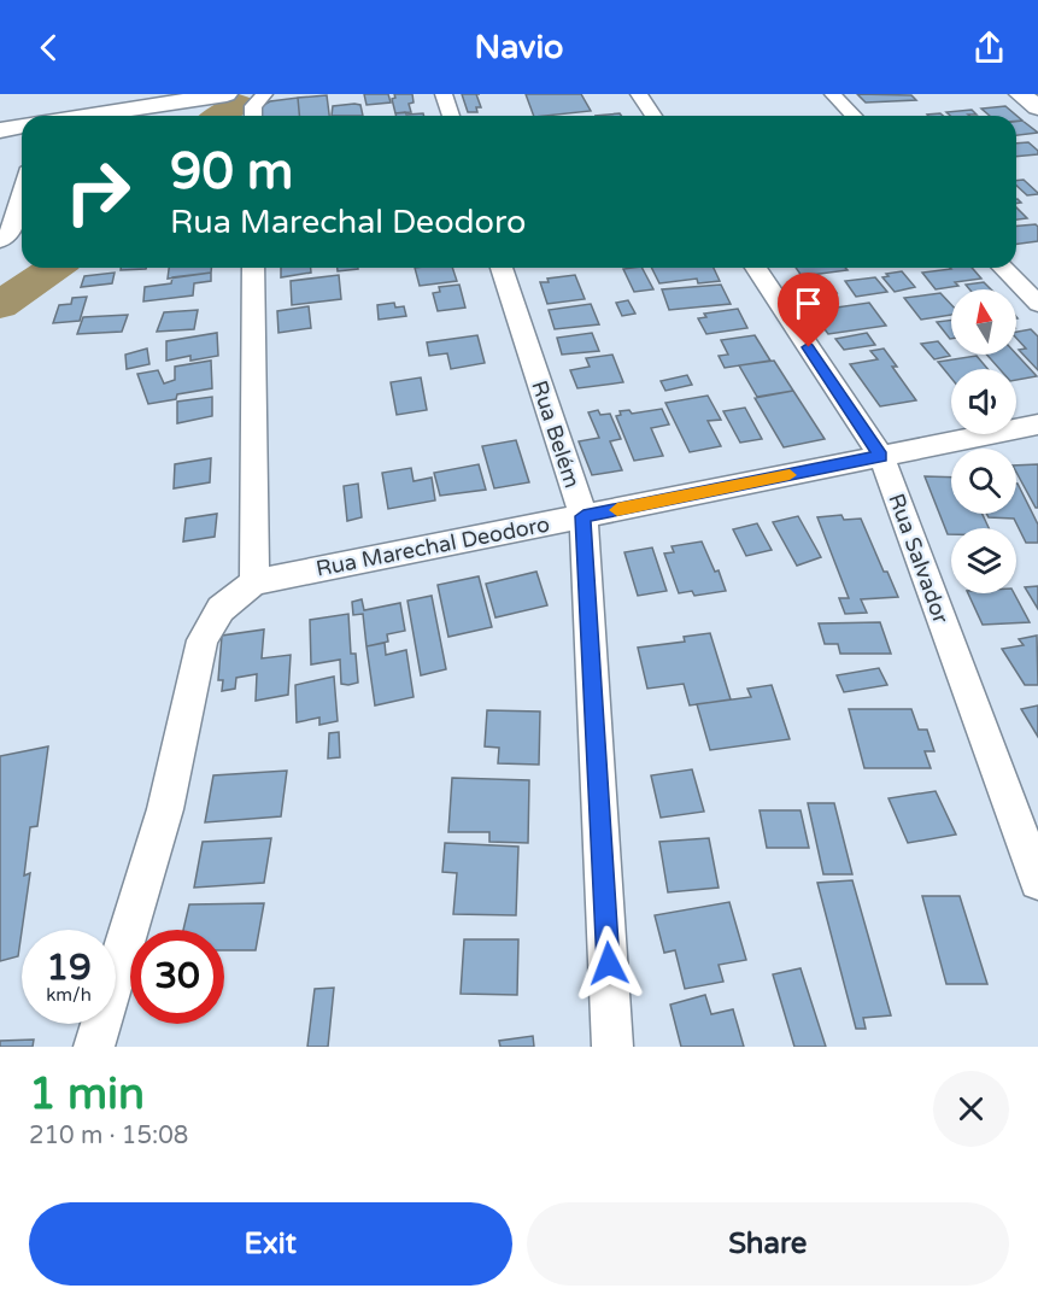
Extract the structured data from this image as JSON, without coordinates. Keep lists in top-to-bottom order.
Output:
{
  "streets": {
    "street": ["Rua Belém", "Rua Marechal Deodoro", "Rua Salvador"]
  },
  "crossings": [
    ["Rua Belém", "Rua Marechal Deodoro"],
    ["Rua Marechal Deodoro", "Rua Salvador"]
  ],
  "north": "top",
  "page": {
    "header": "Navio",
    "turn": ["90 m", "Rua Marechal Deodoro"],
    "speed": "19 km/h",
    "limit": "30",
    "heading": ["1 min", "210 m · 15:08"],
    "buttons": ["Exit", "Share"]
  }
}
